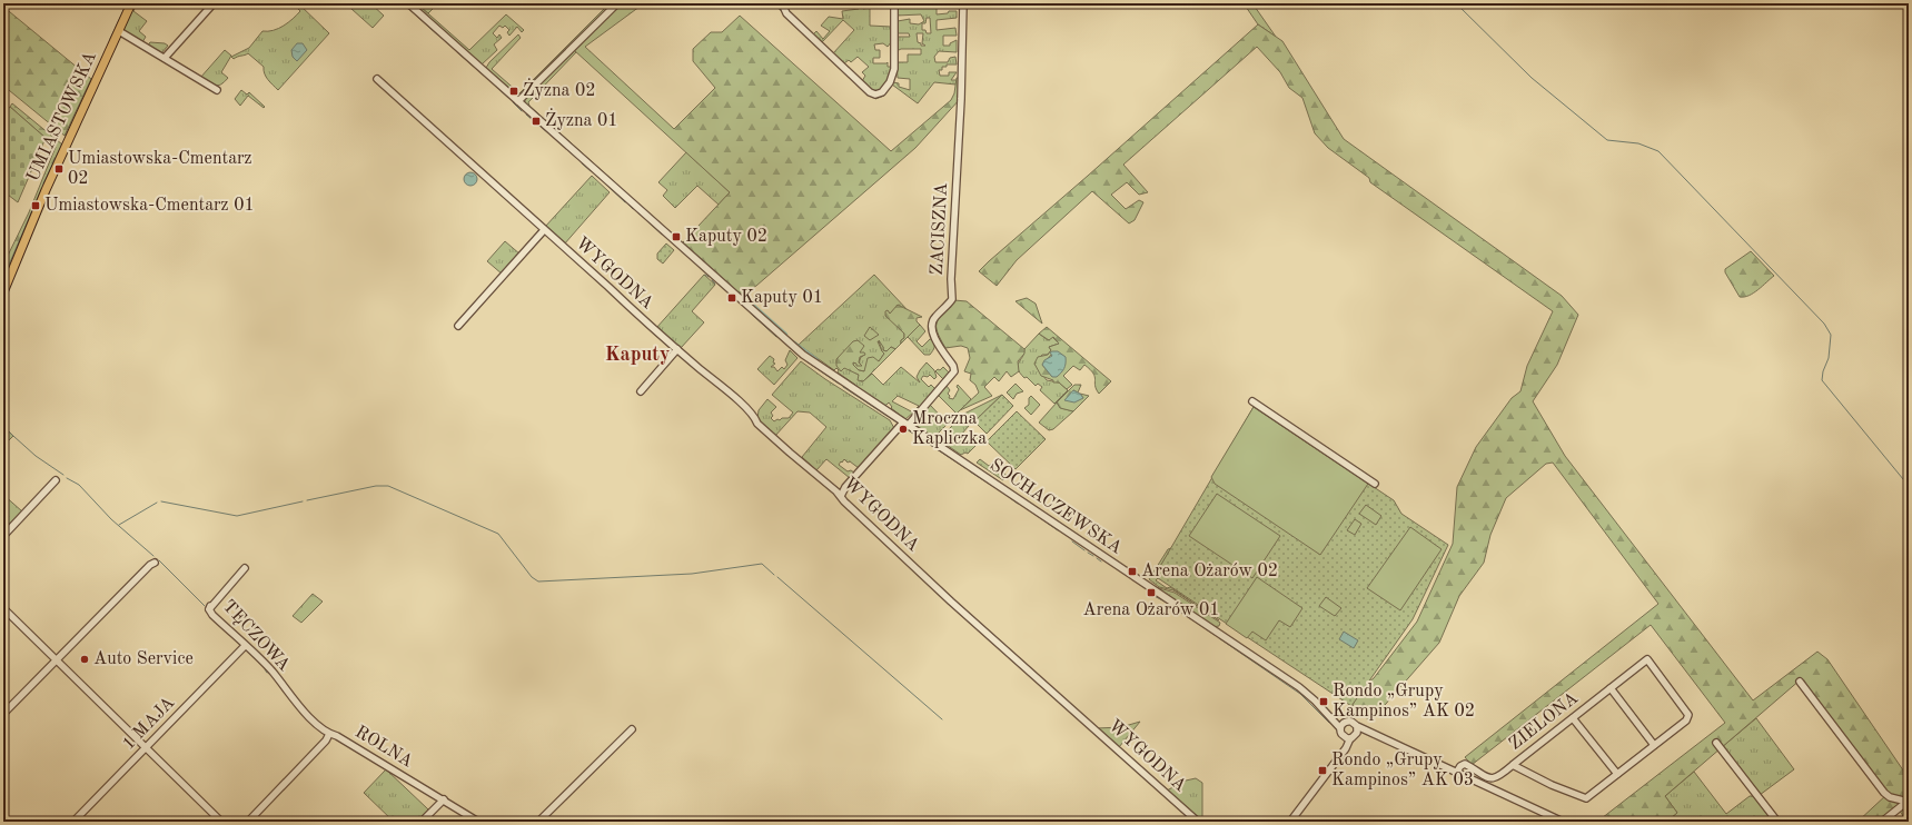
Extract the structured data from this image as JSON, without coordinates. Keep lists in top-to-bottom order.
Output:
{
  "streets": {
    "main road": ["UMIASTOWSKA"],
    "street": [
      "ZACISZNA",
      "WYGODNA",
      "SOCHACZEWSKA",
      "TĘCZOWA",
      "ZIELONA",
      "1 MAJA",
      "ROLNA"
    ]
  },
  "crossings": [
    ["ZACISZNA", "SOCHACZEWSKA"],
    ["TĘCZOWA", "1 MAJA"],
    ["TĘCZOWA", "ROLNA"]
  ],
  "districts": ["Kaputy"],
  "places": {
    "transit": [
      "Żyzna 02",
      "Żyzna 01",
      "Umiastowska-Cmentarz 02",
      "Umiastowska-Cmentarz 01",
      "Kaputy 02",
      "Kaputy 01",
      "Arena Ożarów 02",
      "Arena Ożarów 01",
      "Rondo „Grupy Kampinos” AK 02",
      "Rondo „Grupy Kampinos” AK 03"
    ],
    "other": ["Mroczna Kapliczka", "Auto Service"]
  }
}
